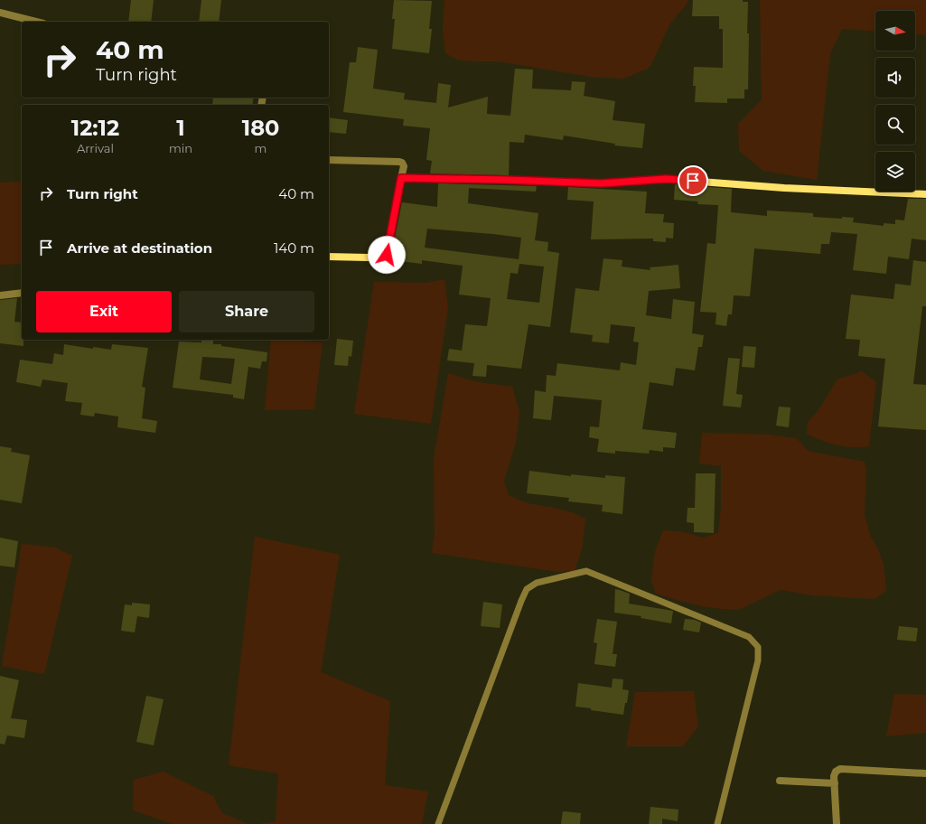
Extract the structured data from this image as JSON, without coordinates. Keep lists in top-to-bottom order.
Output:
{
  "north": "right",
  "page": {
    "turn": ["40 m", "Turn right"],
    "eta": [
      "12:12",
      "Arrival",
      "1",
      "min",
      "180",
      "m"
    ],
    "list": [
      {
        "name": "Turn right",
        "value": "40 m"
      },
      {
        "name": "Arrive at destination",
        "value": "140 m"
      }
    ],
    "buttons": ["Exit", "Share"]
  }
}
